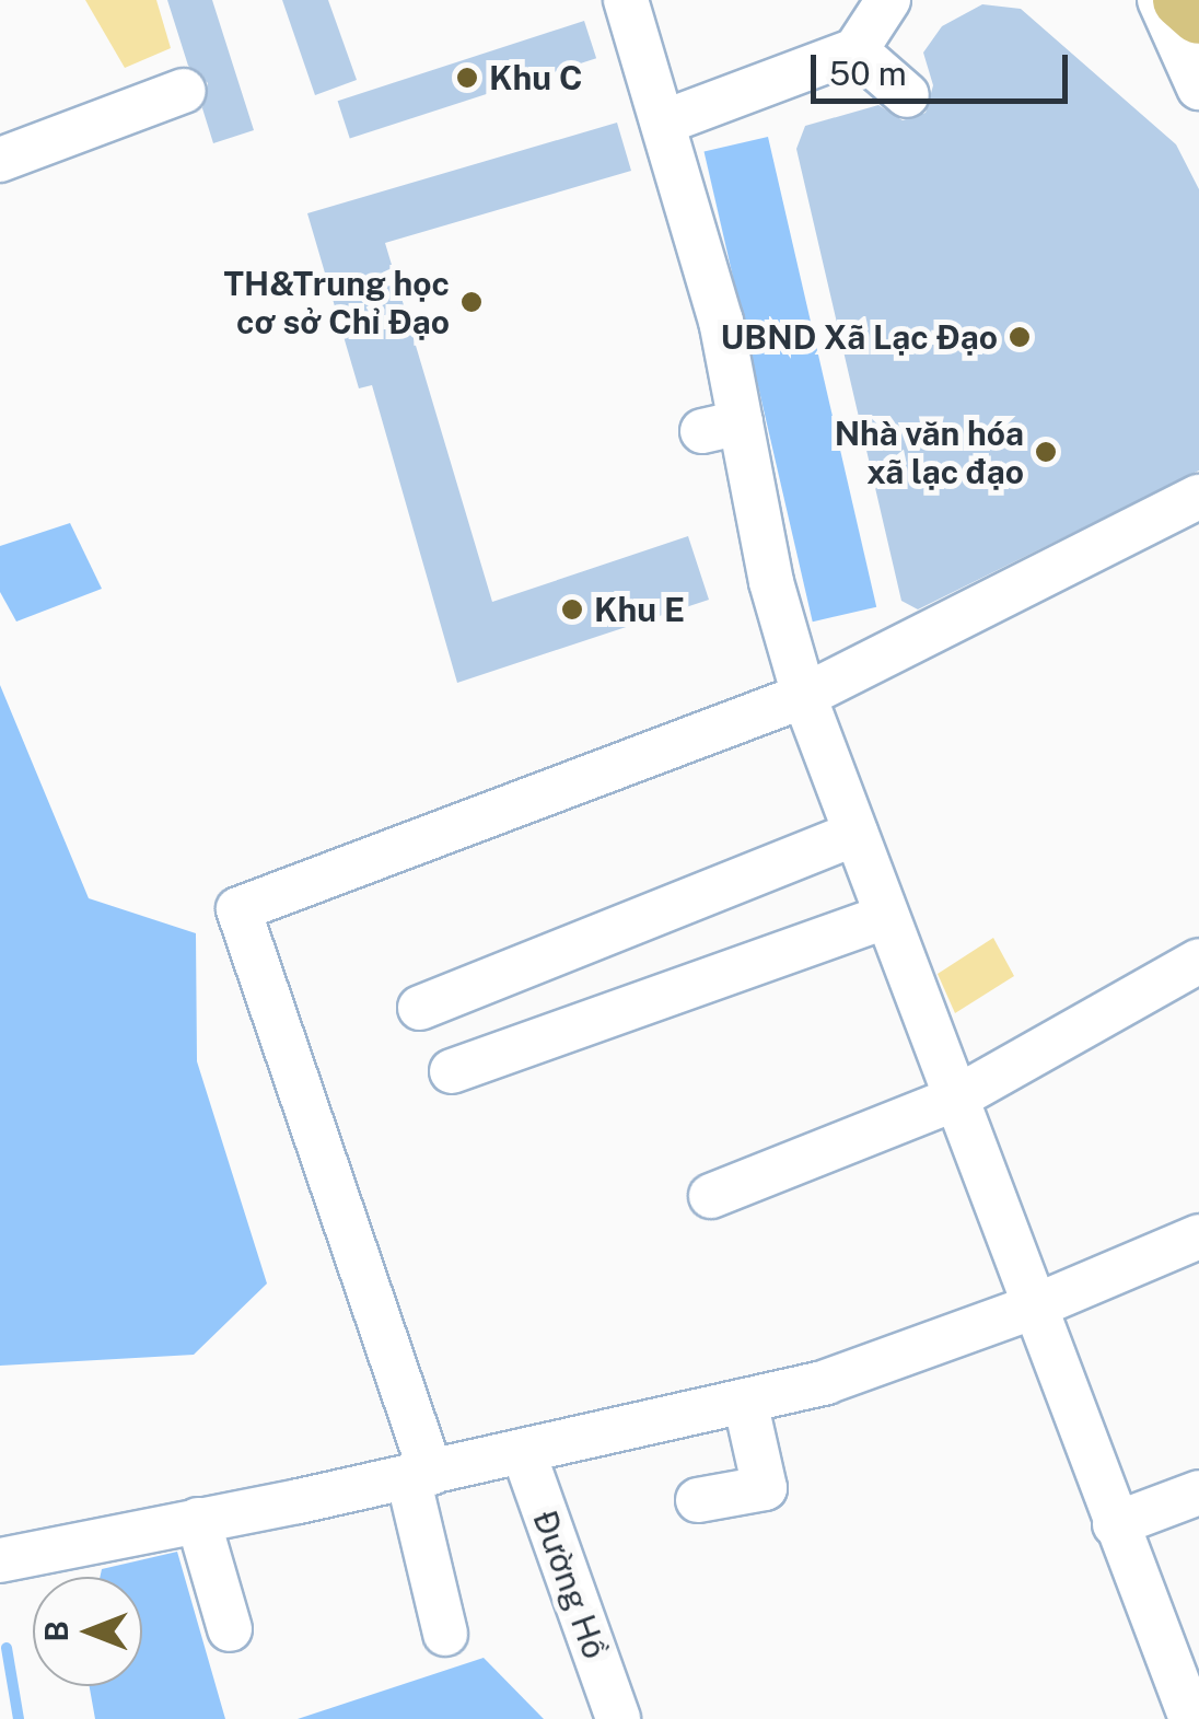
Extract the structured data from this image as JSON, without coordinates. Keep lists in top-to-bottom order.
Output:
{
  "streets": {
    "street": ["Đường Hồ"]
  },
  "places": [
    "Khu C",
    "TH&Trung học cơ sở Chỉ Đạo",
    "UBND Xã Lạc Đạo",
    "Nhà văn hóa xã lạc đạo",
    "Khu E"
  ],
  "scale_bar": "50 m",
  "north": "left"
}
